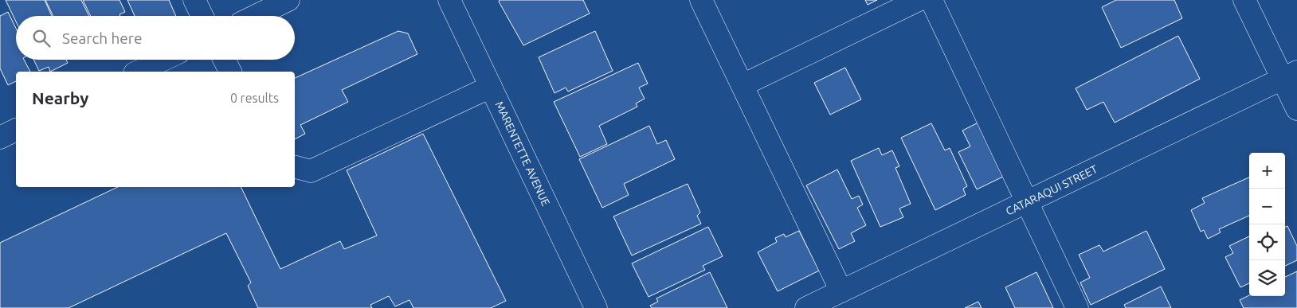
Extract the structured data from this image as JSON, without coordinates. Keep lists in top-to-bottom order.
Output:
{
  "streets": {
    "street": ["MARENTETTE AVENUE", "CATARAQUI STREET"]
  },
  "page": {
    "search": "Search here",
    "heading": ["Nearby", "0 results"],
    "map_buttons": ["+", "−"]
  }
}
